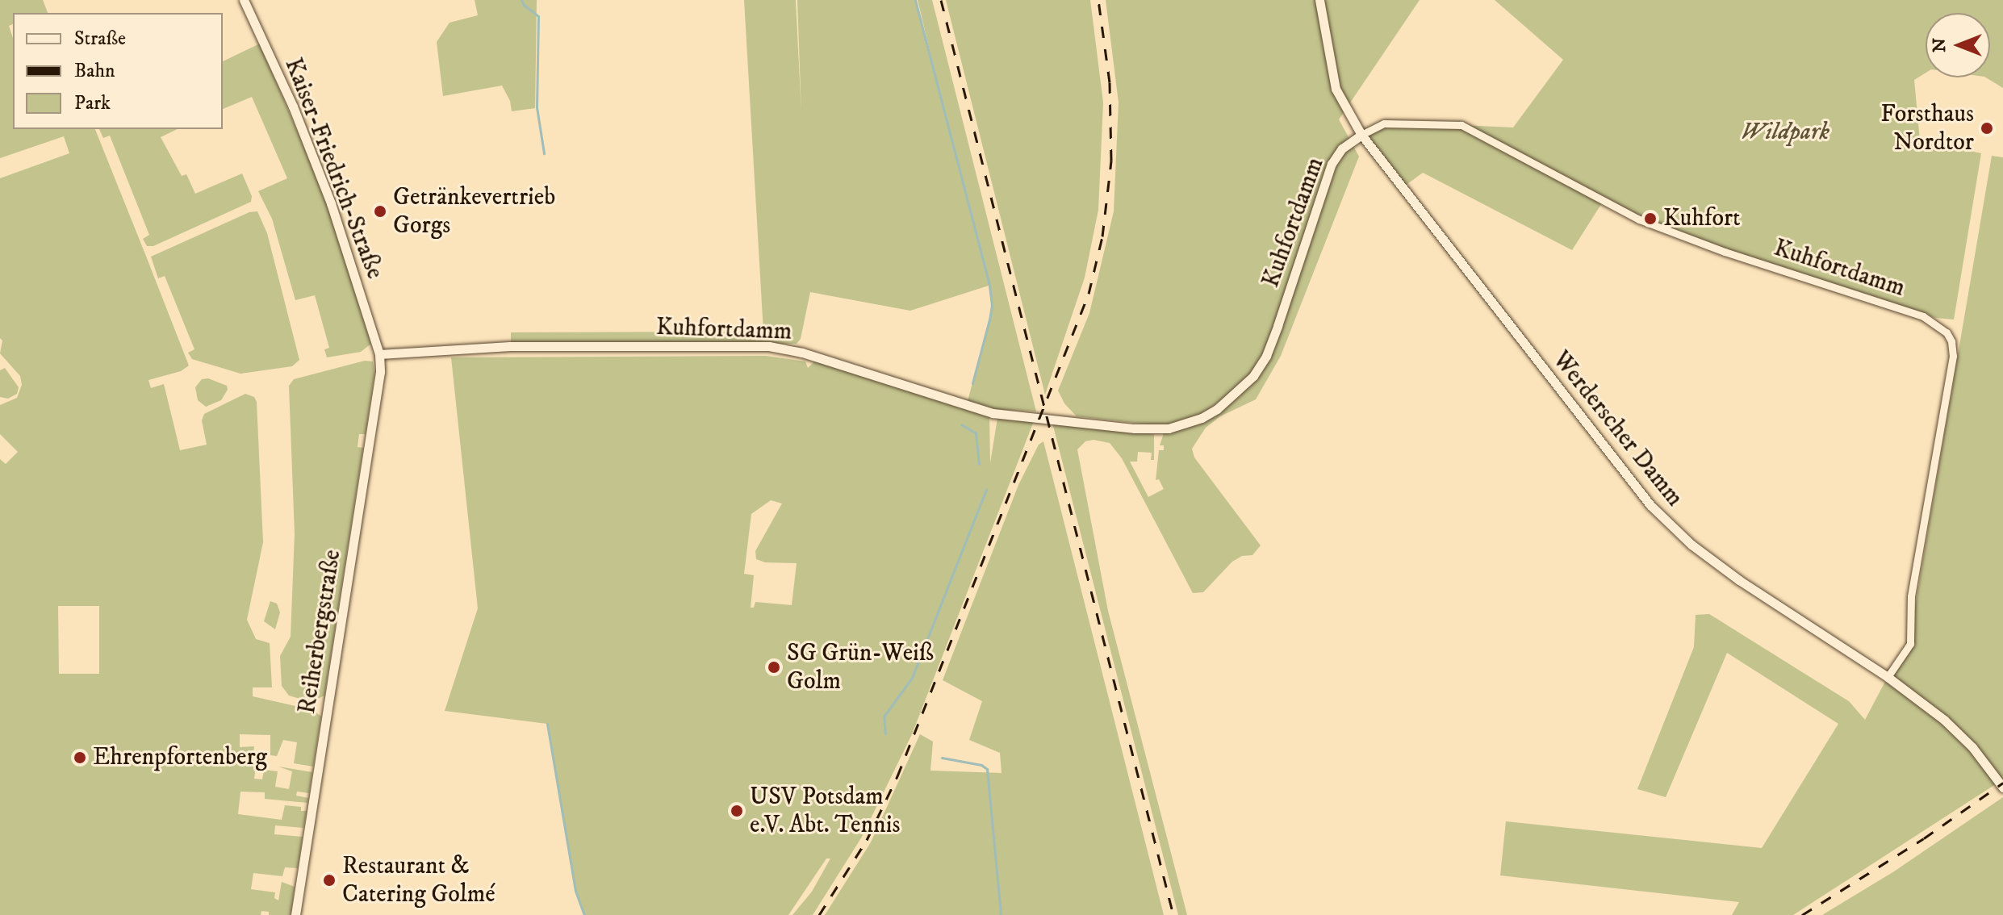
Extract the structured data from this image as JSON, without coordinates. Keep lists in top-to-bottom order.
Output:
{
  "streets": {
    "street": [
      "Kaiser-Friedrich-Straße",
      "Kuhfortdamm",
      "Werderscher Damm",
      "Reiherbergstraße"
    ]
  },
  "crossings": [
    ["Kaiser-Friedrich-Straße", "Kuhfortdamm"],
    ["Kaiser-Friedrich-Straße", "Reiherbergstraße"],
    ["Kuhfortdamm", "Werderscher Damm"],
    ["Kuhfortdamm", "Reiherbergstraße"]
  ],
  "parks": ["Wildpark"],
  "places": [
    "Forsthaus Nordtor",
    "Getränkevertrieb Gorgs",
    "Kuhfort",
    "SG Grün-Weiß Golm",
    "Ehrenpfortenberg",
    "USV Potsdam e.V. Abt. Tennis",
    "Restaurant & Catering Golmé"
  ],
  "legend": ["Straße", "Bahn", "Park"],
  "north": "left"
}
